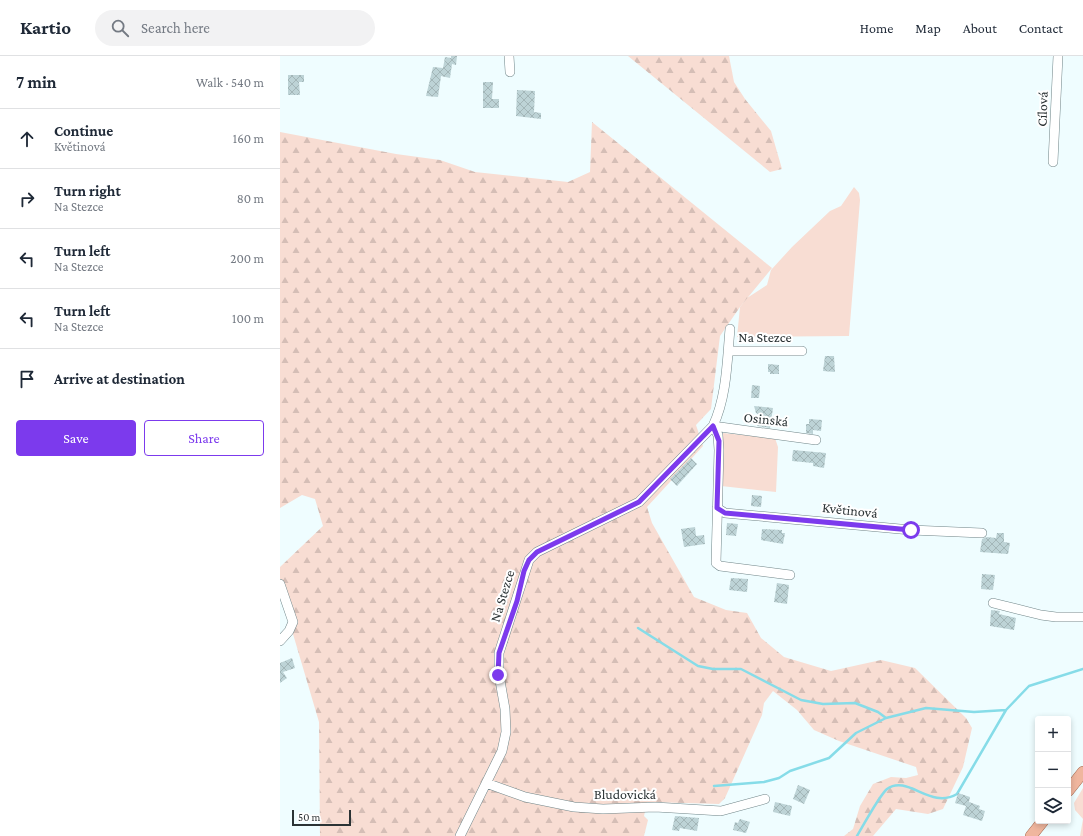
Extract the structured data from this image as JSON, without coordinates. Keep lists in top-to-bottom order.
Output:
{
  "streets": {
    "street": [
      "Cílová",
      "Na Stezce",
      "Osinská",
      "Květinová",
      "Bludovická"
    ]
  },
  "crossings": [
    ["Na Stezce", "Osinská"],
    ["Na Stezce", "Bludovická"]
  ],
  "scale_bar": "50 m",
  "page": {
    "header": "Kartio",
    "search": "Search here",
    "nav": [
      "Home",
      "Map",
      "About",
      "Contact"
    ],
    "heading": ["7 min", "Walk · 540 m"],
    "list": [
      ["Continue", "Květinová", "160 m"],
      ["Turn right", "Na Stezce", "80 m"],
      ["Turn left", "Na Stezce", "200 m"],
      ["Turn left", "Na Stezce", "100 m"],
      "Arrive at destination"
    ],
    "buttons": ["Save", "Share"],
    "map_buttons": ["+", "−"],
    "scale": "50 m"
  }
}
